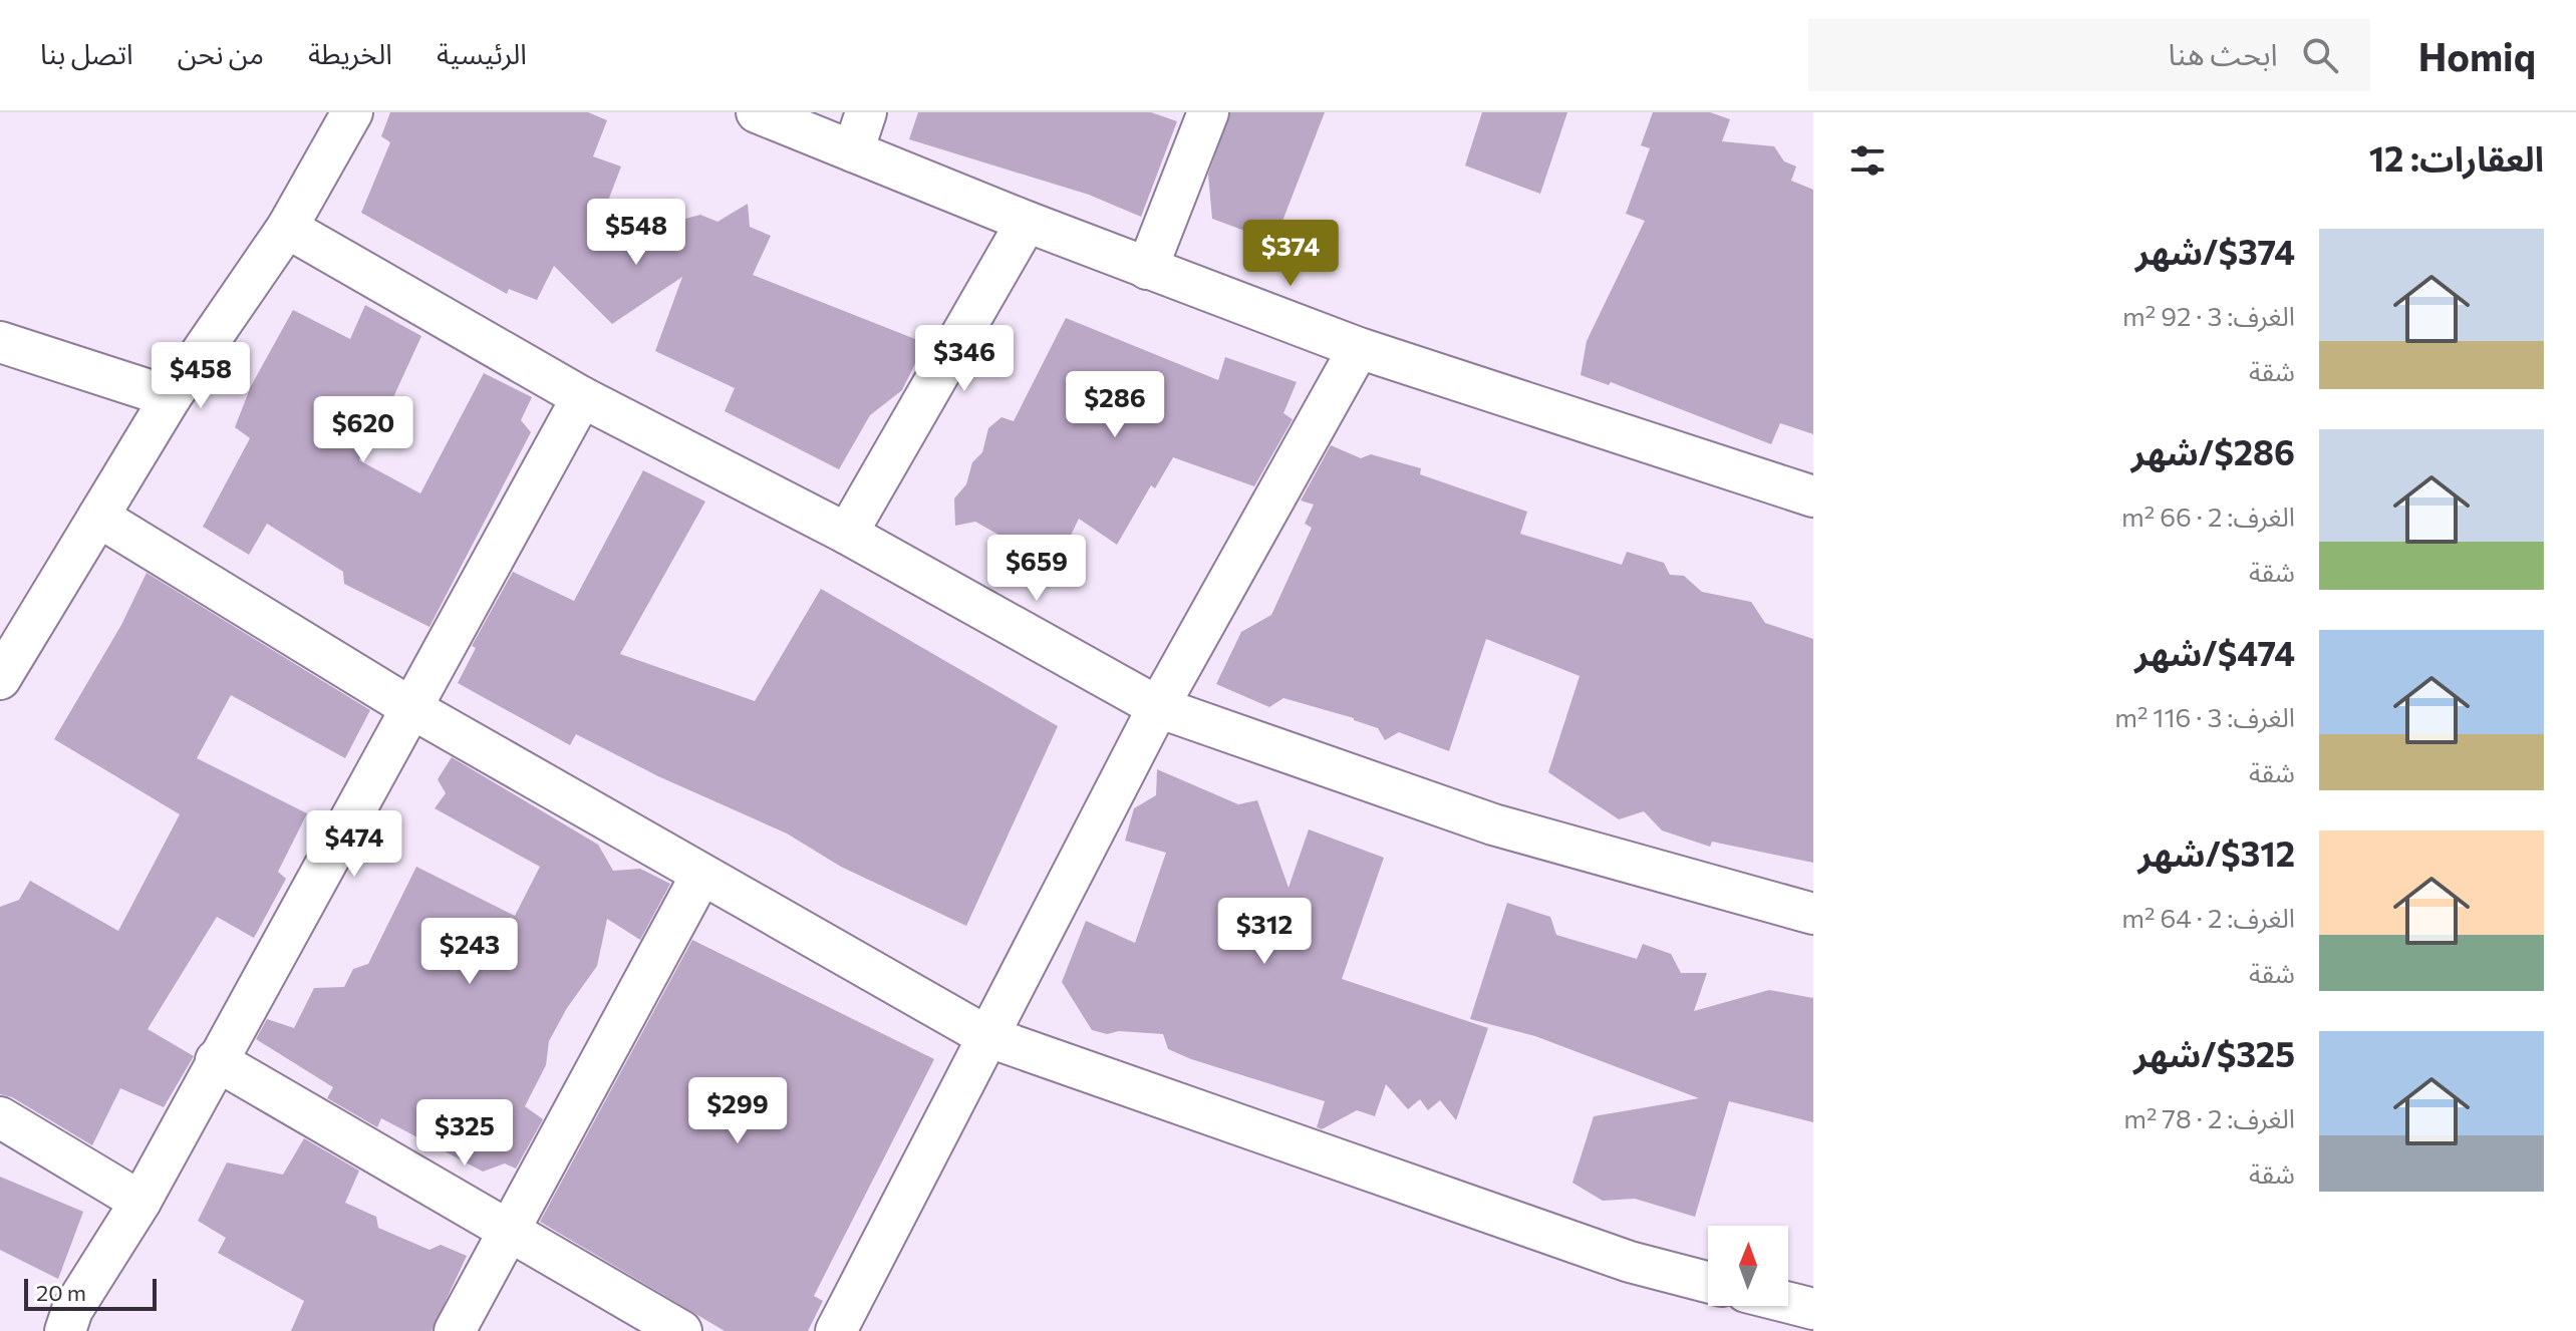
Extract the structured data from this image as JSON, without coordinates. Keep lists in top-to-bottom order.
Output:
{
  "scale_bar": "20 m",
  "north": "top",
  "page": {
    "header": "Homiq",
    "search": "ابحث هنا",
    "nav": [
      "الرئيسية",
      "الخريطة",
      "من نحن",
      "اتصل بنا"
    ],
    "heading": "العقارات: 12",
    "price": [
      "$548",
      "$374",
      "$346",
      "$458",
      "$286",
      "$620",
      "$659",
      "$474",
      "$312",
      "$243",
      "$299",
      "$325"
    ],
    "list": [
      {
        "name": "$374/شهر",
        "note": "الغرف: 3 · 92 m² · شقة"
      },
      {
        "name": "$286/شهر",
        "note": "الغرف: 2 · 66 m² · شقة"
      },
      {
        "name": "$474/شهر",
        "note": "الغرف: 3 · 116 m² · شقة"
      },
      {
        "name": "$312/شهر",
        "note": "الغرف: 2 · 64 m² · شقة"
      },
      {
        "name": "$325/شهر",
        "note": "الغرف: 2 · 78 m² · شقة"
      }
    ],
    "scale": "20 m"
  }
}
